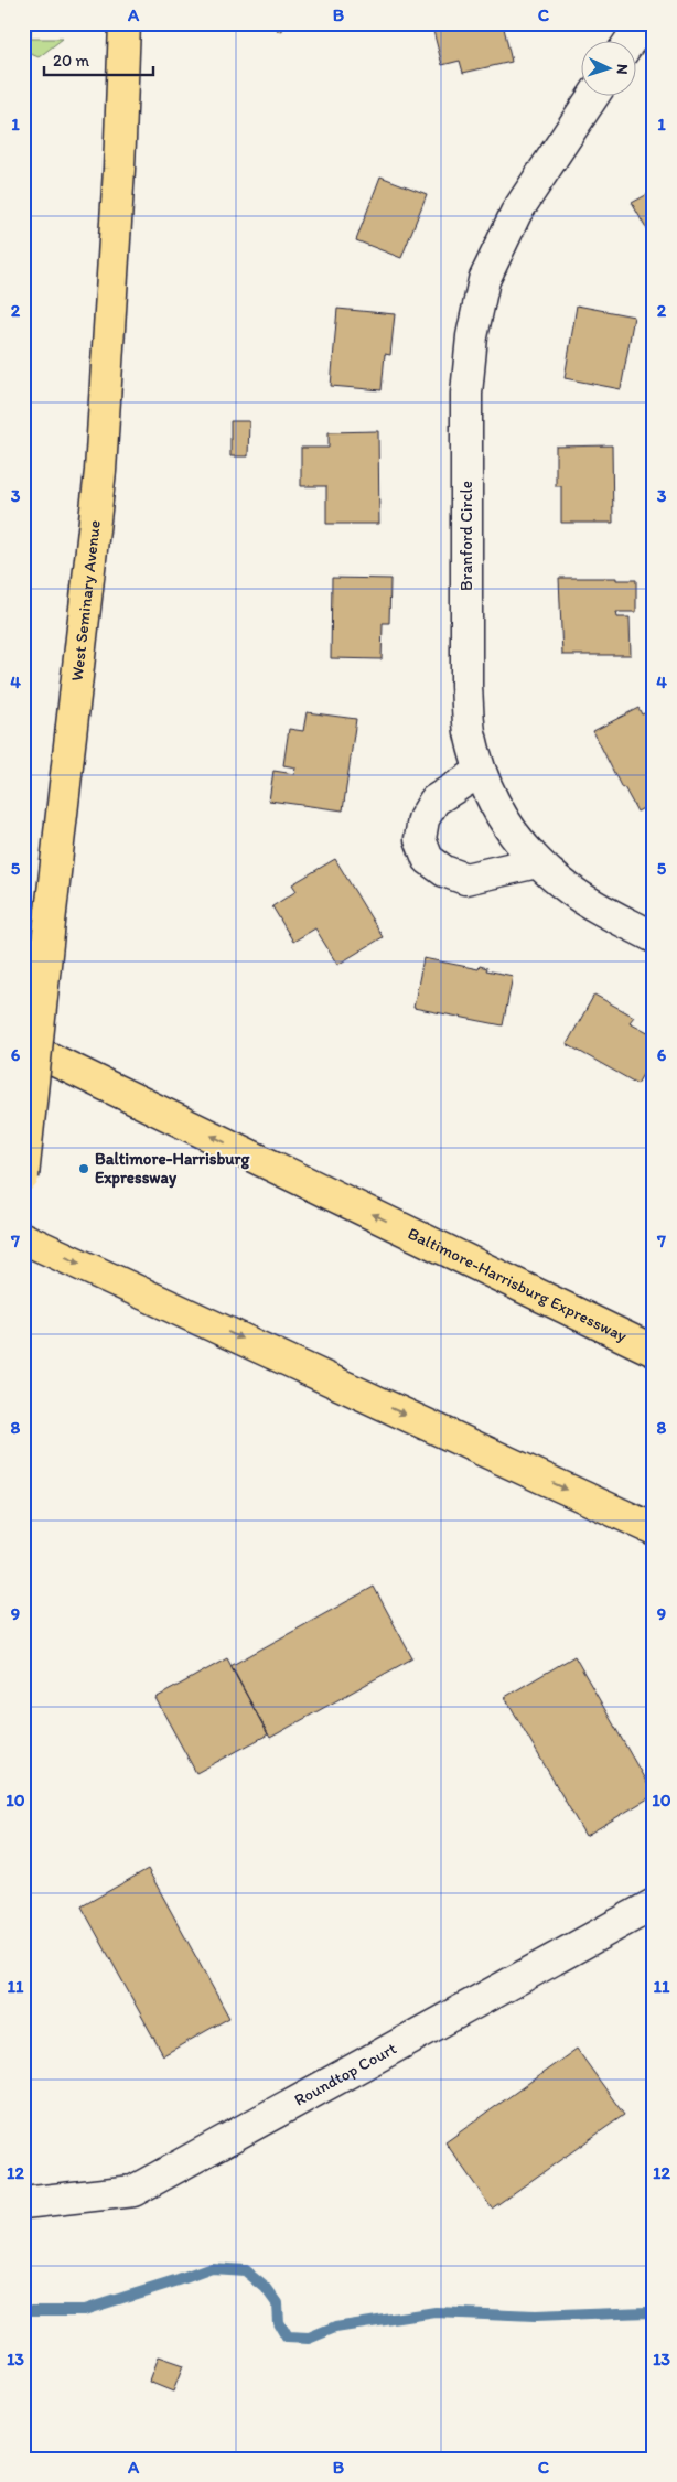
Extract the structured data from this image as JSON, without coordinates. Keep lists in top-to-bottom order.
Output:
{
  "streets": {
    "main road": ["West Seminary Avenue", "Baltimore-Harrisburg Expressway"],
    "street": ["Branford Circle", "Roundtop Court"]
  },
  "places": ["Baltimore-Harrisburg Expressway"],
  "scale_bar": "20 m",
  "north": "right",
  "grid": {
    "columns": ["A", "B", "C"],
    "rows": [
      "1",
      "2",
      "3",
      "4",
      "5",
      "6",
      "7",
      "8",
      "9",
      "10",
      "11",
      "12",
      "13"
    ]
  }
}
